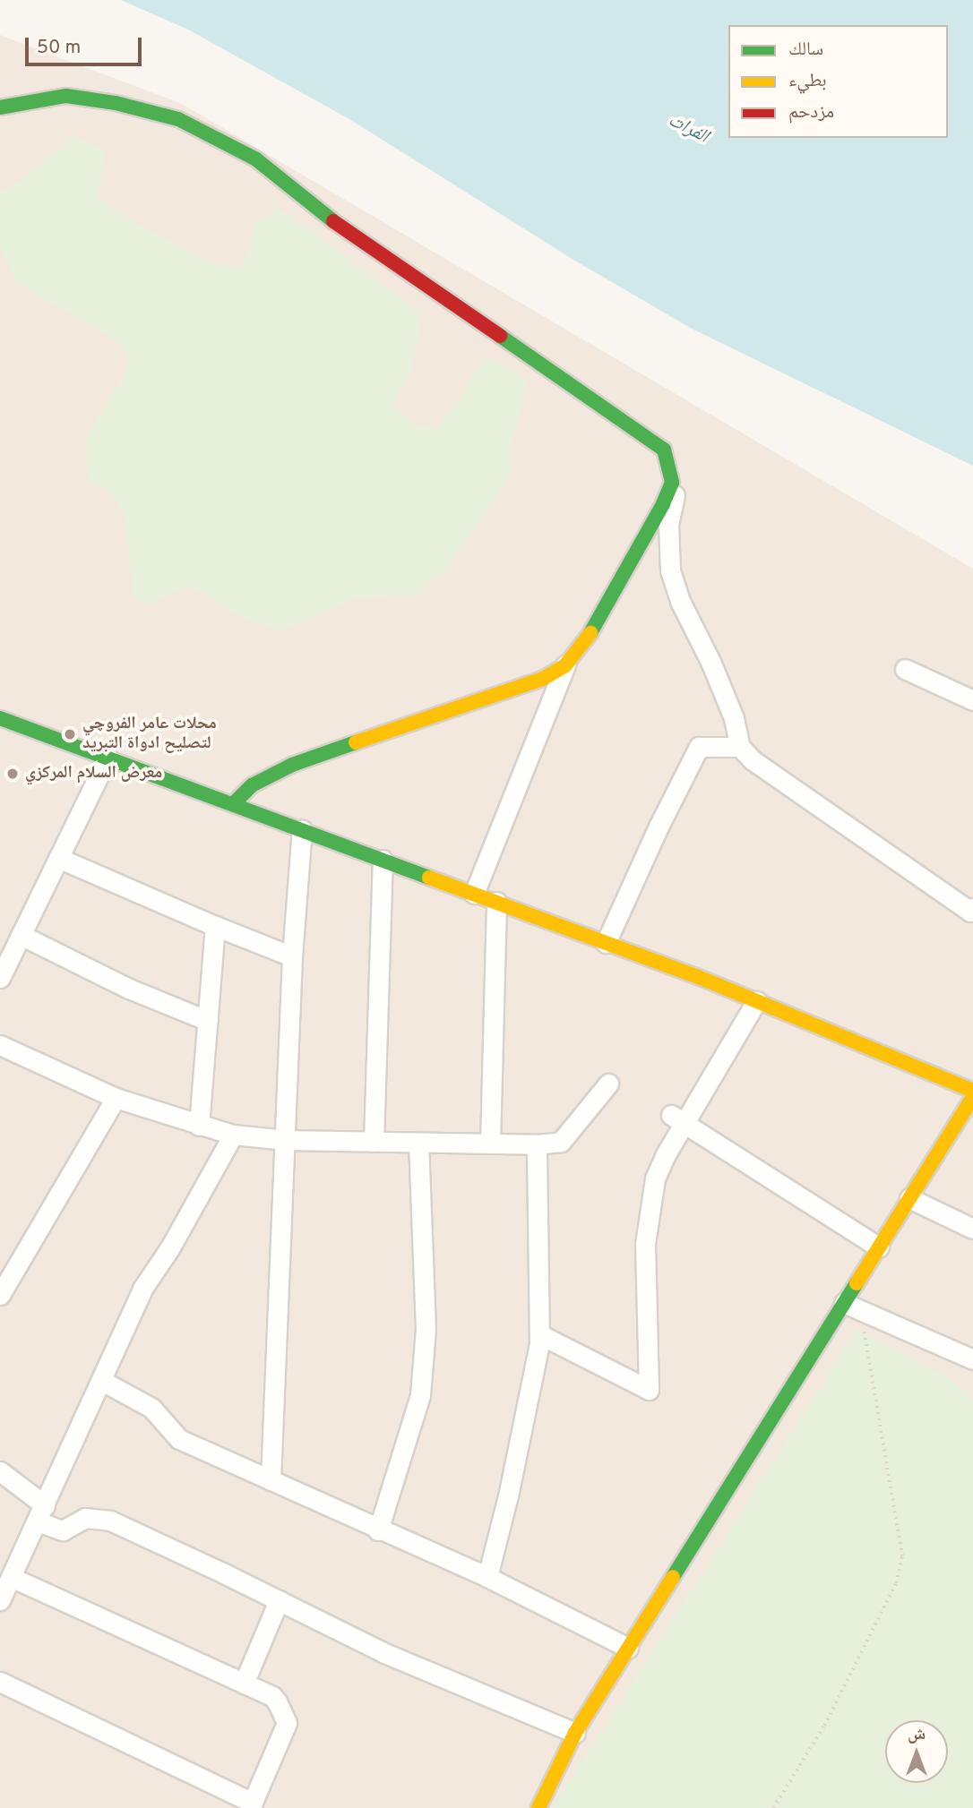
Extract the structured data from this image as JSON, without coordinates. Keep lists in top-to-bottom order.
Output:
{
  "water": ["الفرات"],
  "places": ["محلات عامر الفروچي لتصليح ادواة التبريد", "معرض السلام المركزي"],
  "legend": ["سالك", "بطيء", "مزدحم"],
  "scale_bar": "50 m",
  "north": "top"
}
